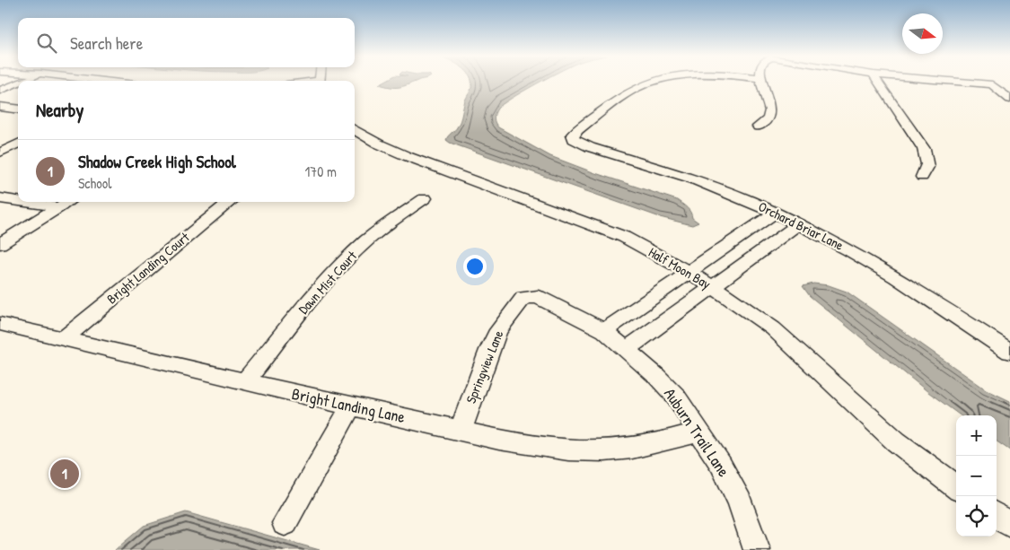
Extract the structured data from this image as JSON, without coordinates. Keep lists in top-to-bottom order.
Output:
{
  "streets": {
    "street": [
      "Orchard Briar Lane",
      "Bright Landing Court",
      "Half Moon Bay",
      "Dawn Mist Court",
      "Springview Lane",
      "Bright Landing Lane",
      "Auburn Trail Lane"
    ]
  },
  "crossings": [
    ["Bright Landing Court", "Bright Landing Lane"],
    ["Dawn Mist Court", "Bright Landing Lane"],
    ["Springview Lane", "Bright Landing Lane"],
    ["Springview Lane", "Auburn Trail Lane"],
    ["Bright Landing Lane", "Auburn Trail Lane"]
  ],
  "north": "right",
  "page": {
    "search": "Search here",
    "heading": "Nearby",
    "list": [
      {
        "mark": "1",
        "name": "Shadow Creek High School",
        "note": "School",
        "value": "170 m"
      }
    ],
    "map_buttons": ["+", "−"],
    "pins": "1"
  }
}
